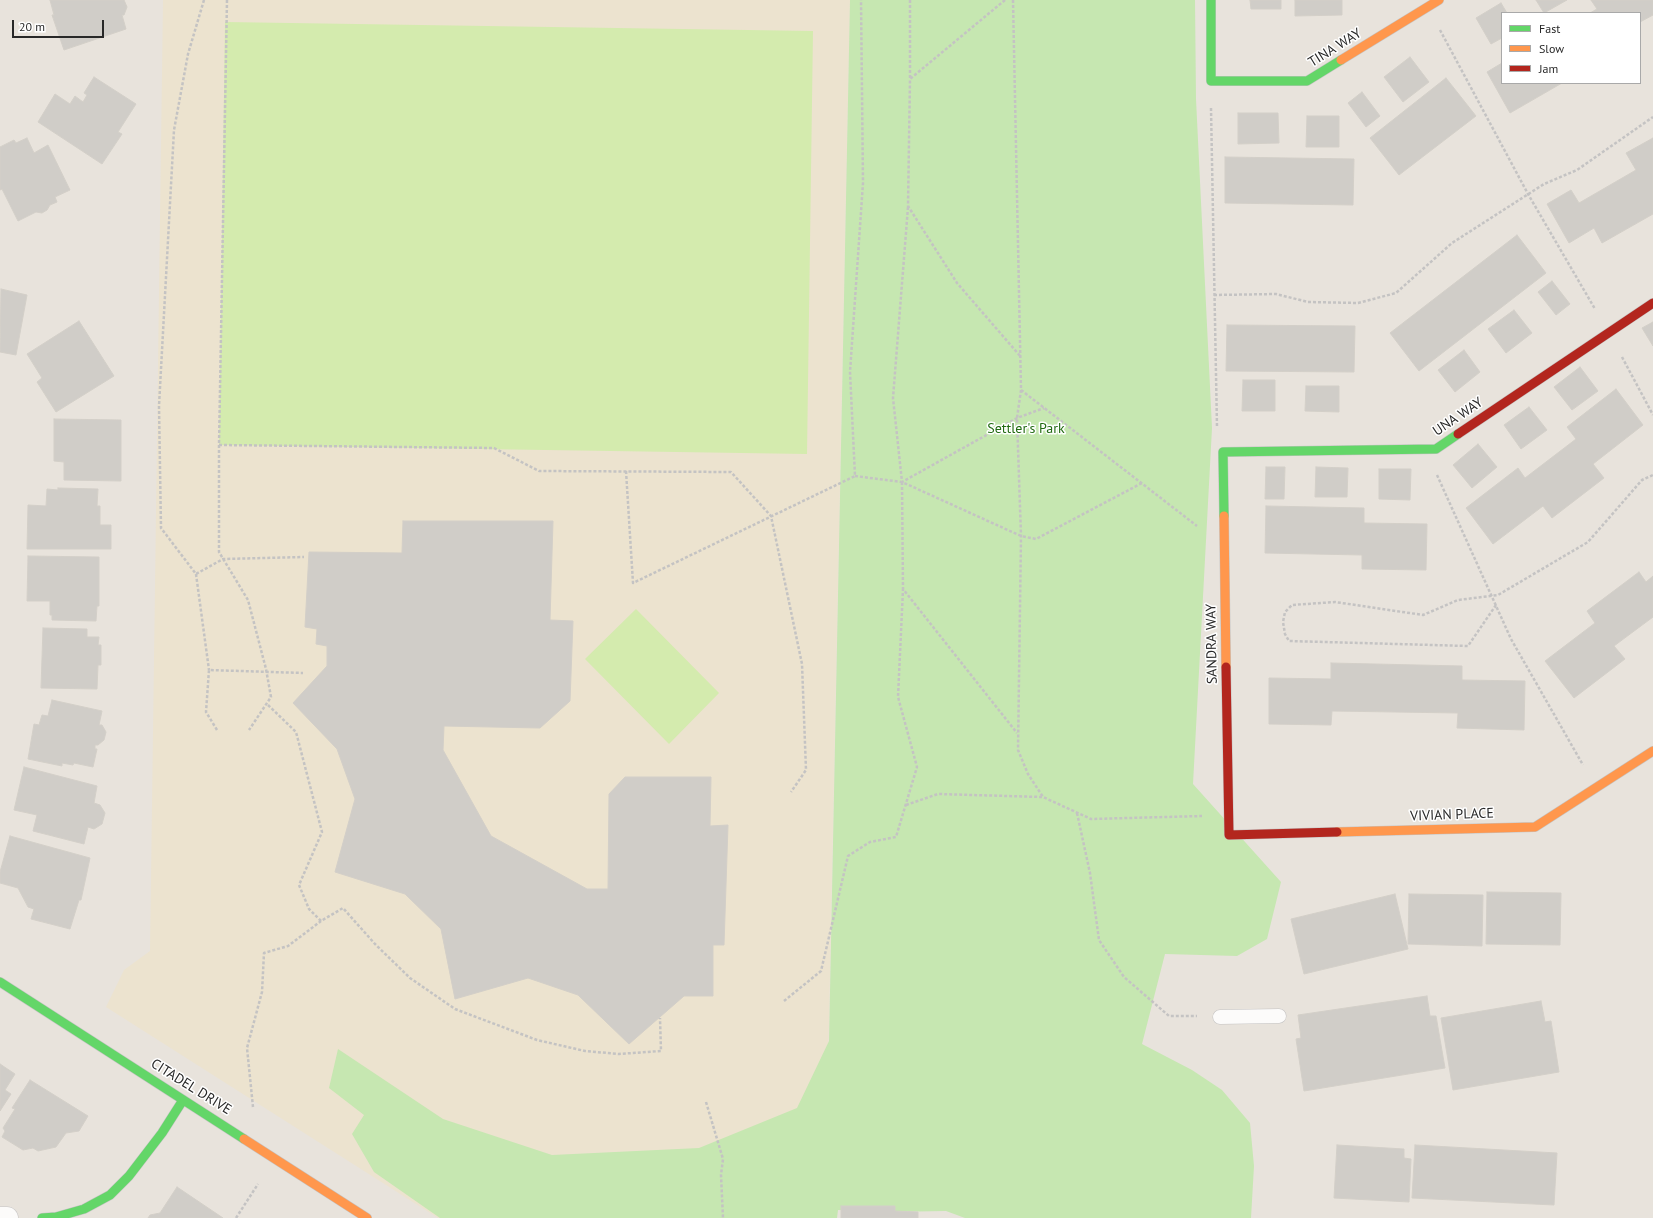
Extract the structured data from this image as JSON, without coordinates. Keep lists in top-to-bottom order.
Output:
{
  "streets": {
    "street": [
      "TINA WAY",
      "UNA WAY",
      "SANDRA WAY",
      "VIVIAN PLACE",
      "CITADEL DRIVE"
    ]
  },
  "crossings": [
    ["UNA WAY", "SANDRA WAY"],
    ["SANDRA WAY", "VIVIAN PLACE"]
  ],
  "parks": ["Settler's Park"],
  "legend": ["Fast", "Slow", "Jam"],
  "scale_bar": "20 m"
}
